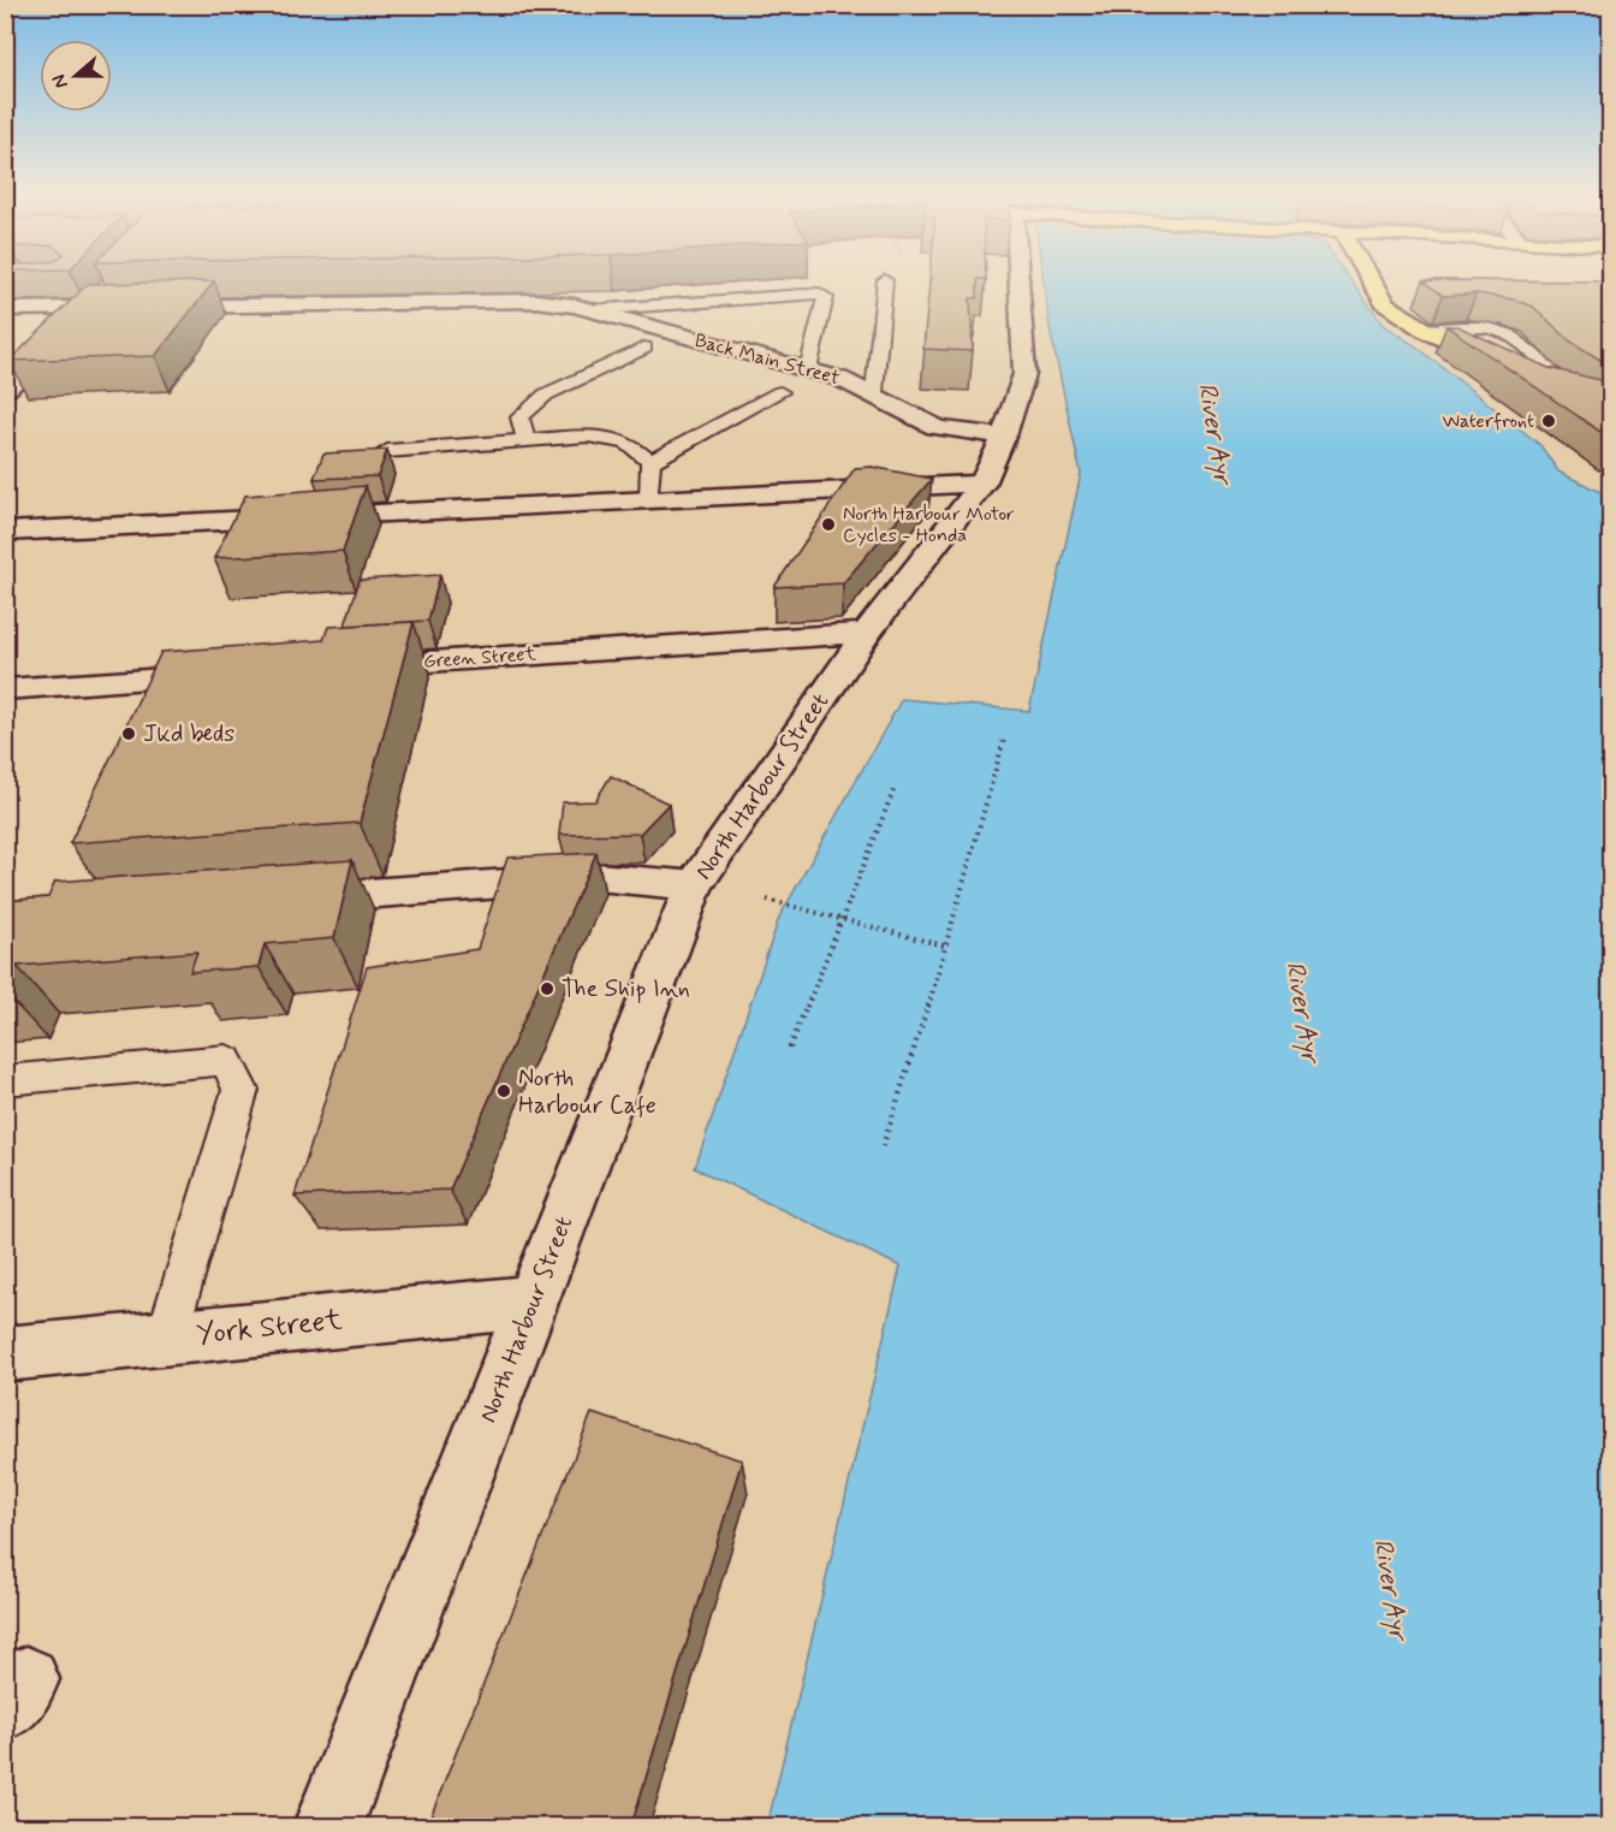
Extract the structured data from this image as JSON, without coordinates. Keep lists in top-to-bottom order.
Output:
{
  "streets": {
    "street": [
      "Back Main Street",
      "Green Street",
      "North Harbour Street",
      "York Street"
    ]
  },
  "crossings": [
    ["Back Main Street", "North Harbour Street"],
    ["Green Street", "North Harbour Street"],
    ["North Harbour Street", "York Street"]
  ],
  "water": ["River Ayr"],
  "places": [
    "Waterfront",
    "North Harbour Motor Cycles - Honda",
    "Jkd beds",
    "The Ship Inn",
    "North Harbour Cafe"
  ],
  "north": "left"
}
